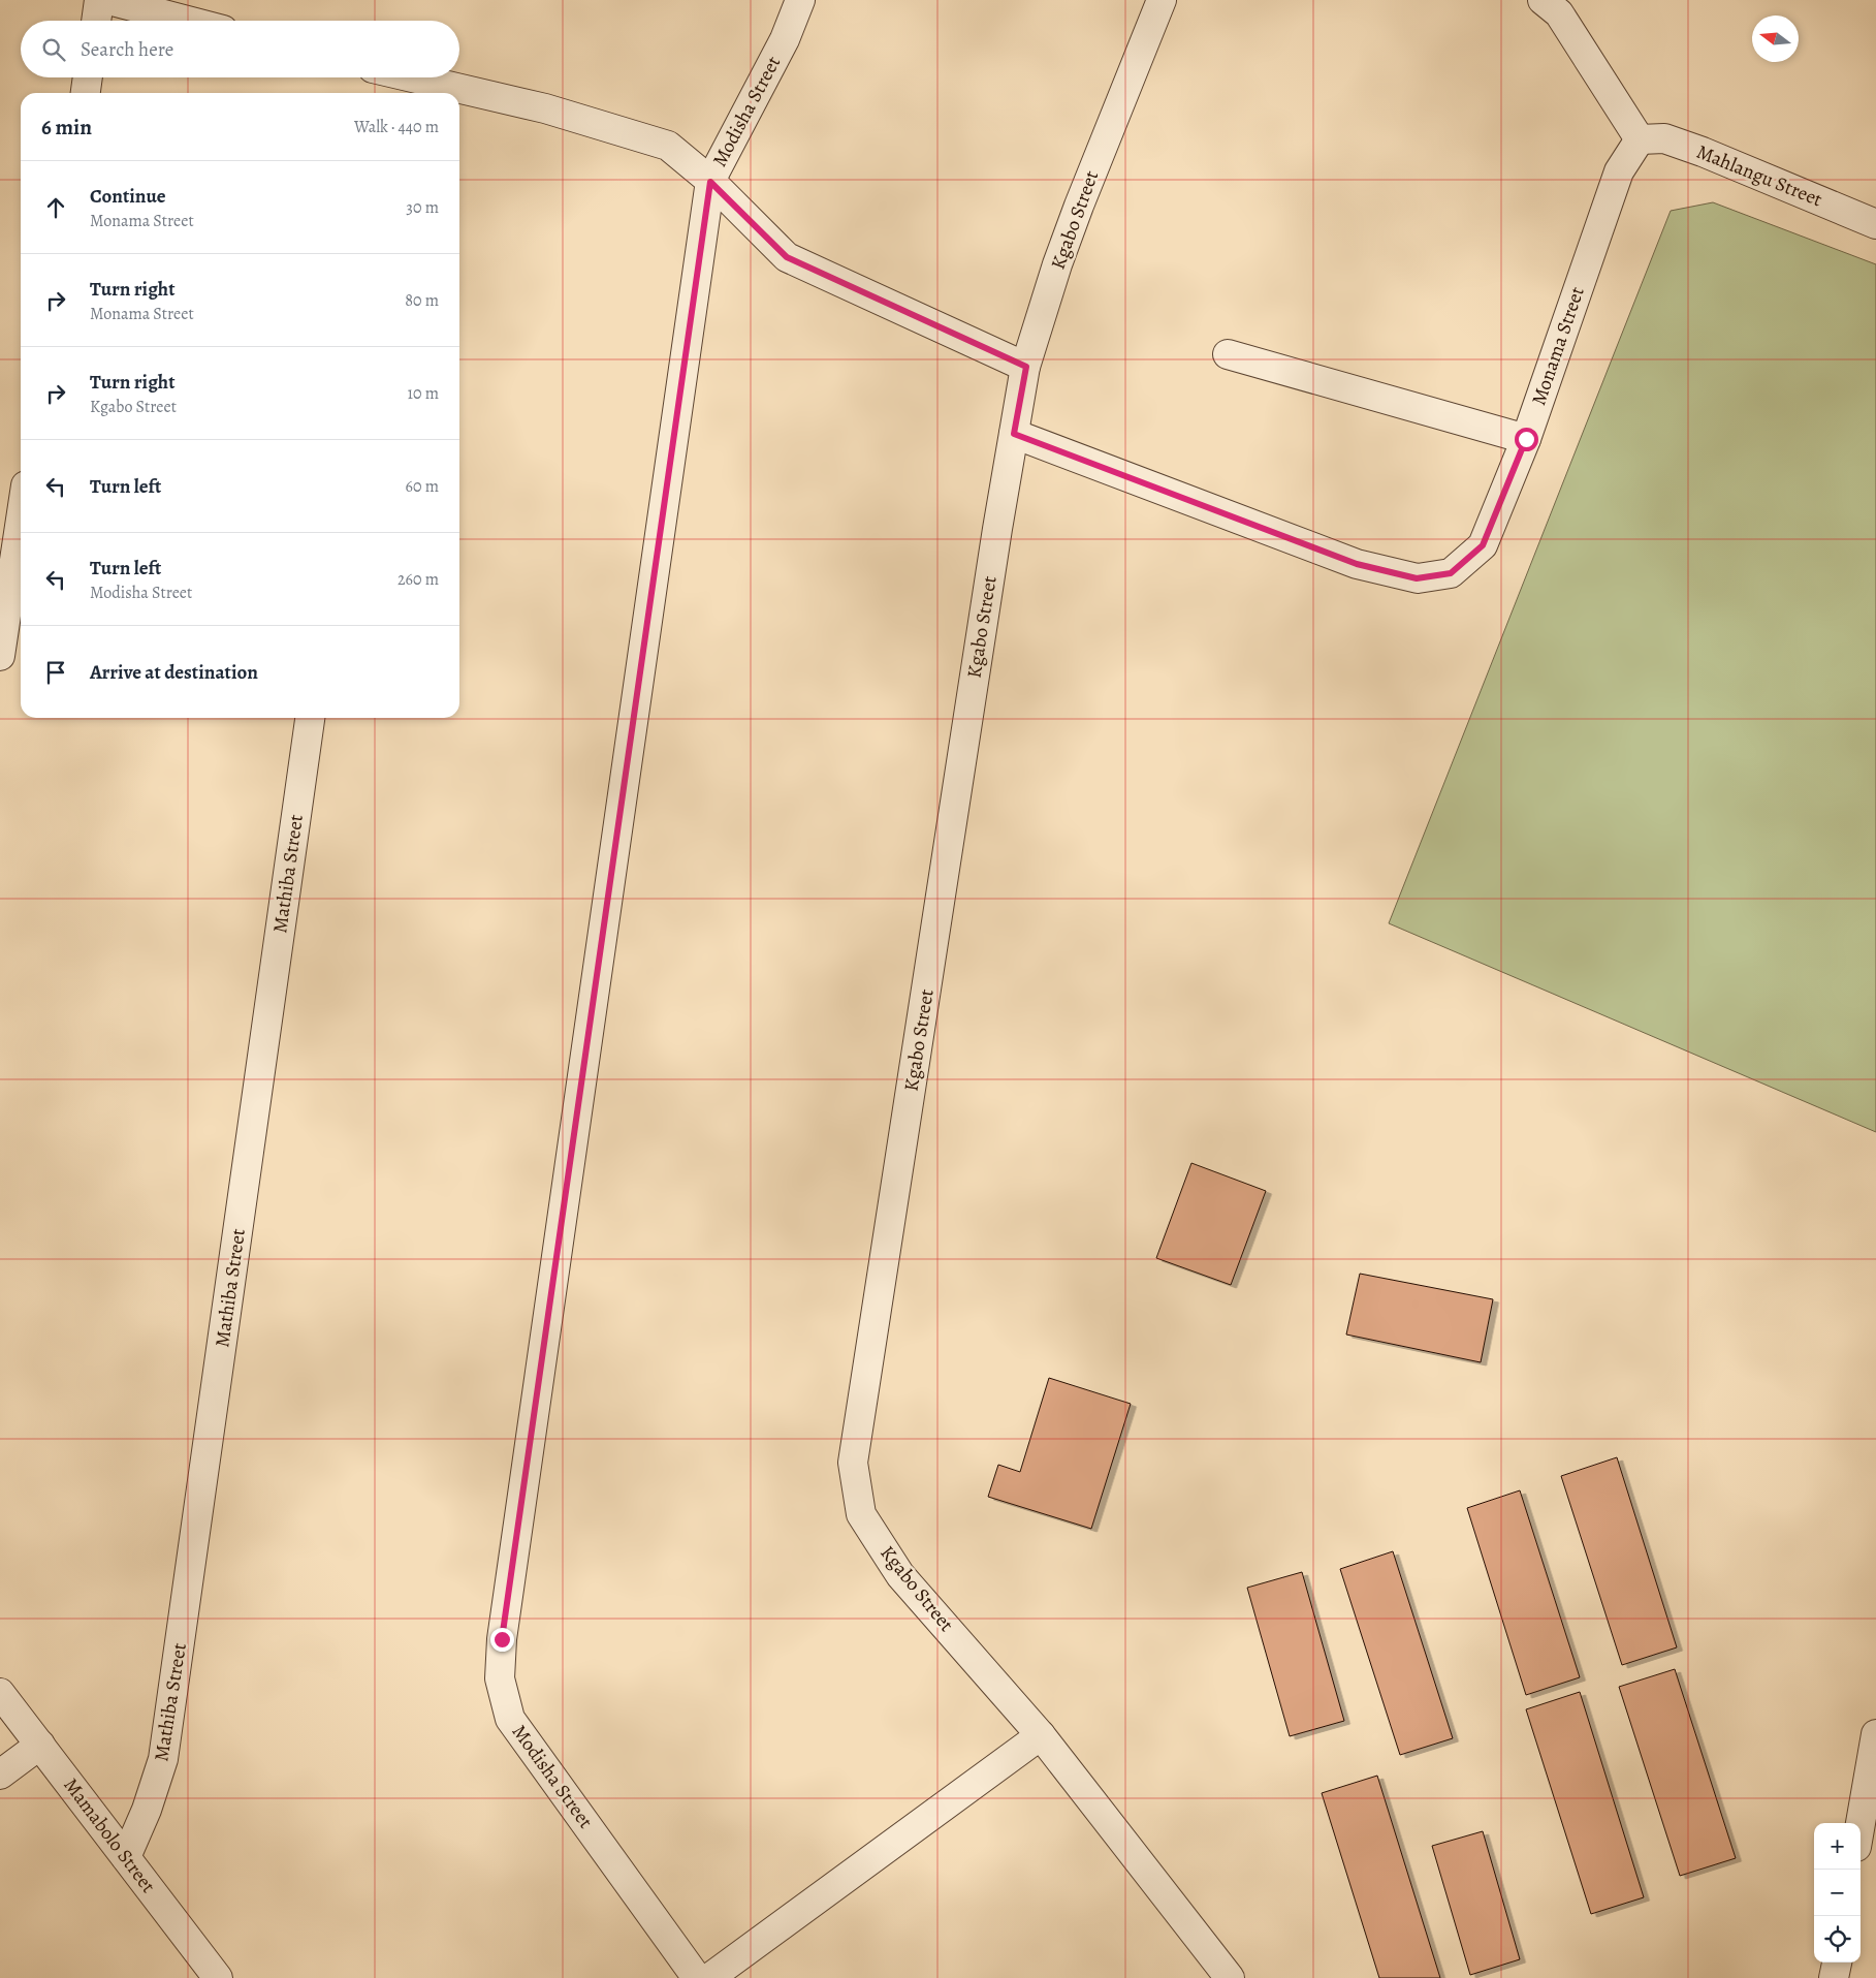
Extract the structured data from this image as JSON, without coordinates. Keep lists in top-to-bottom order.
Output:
{
  "streets": {
    "street": [
      "Modisha Street",
      "Mahlangu Street",
      "Kgabo Street",
      "Monama Street",
      "Mathiba Street",
      "Mamabolo Street"
    ]
  },
  "crossings": [
    ["Mahlangu Street", "Monama Street"],
    ["Kgabo Street", "Monama Street"],
    ["Mathiba Street", "Mamabolo Street"]
  ],
  "north": "left",
  "page": {
    "search": "Search here",
    "heading": ["6 min", "Walk · 440 m"],
    "list": [
      ["Continue", "Monama Street", "30 m"],
      ["Turn right", "Monama Street", "80 m"],
      ["Turn right", "Kgabo Street", "10 m"],
      ["Turn left", "60 m"],
      ["Turn left", "Modisha Street", "260 m"],
      "Arrive at destination"
    ],
    "map_buttons": ["+", "−"]
  }
}
